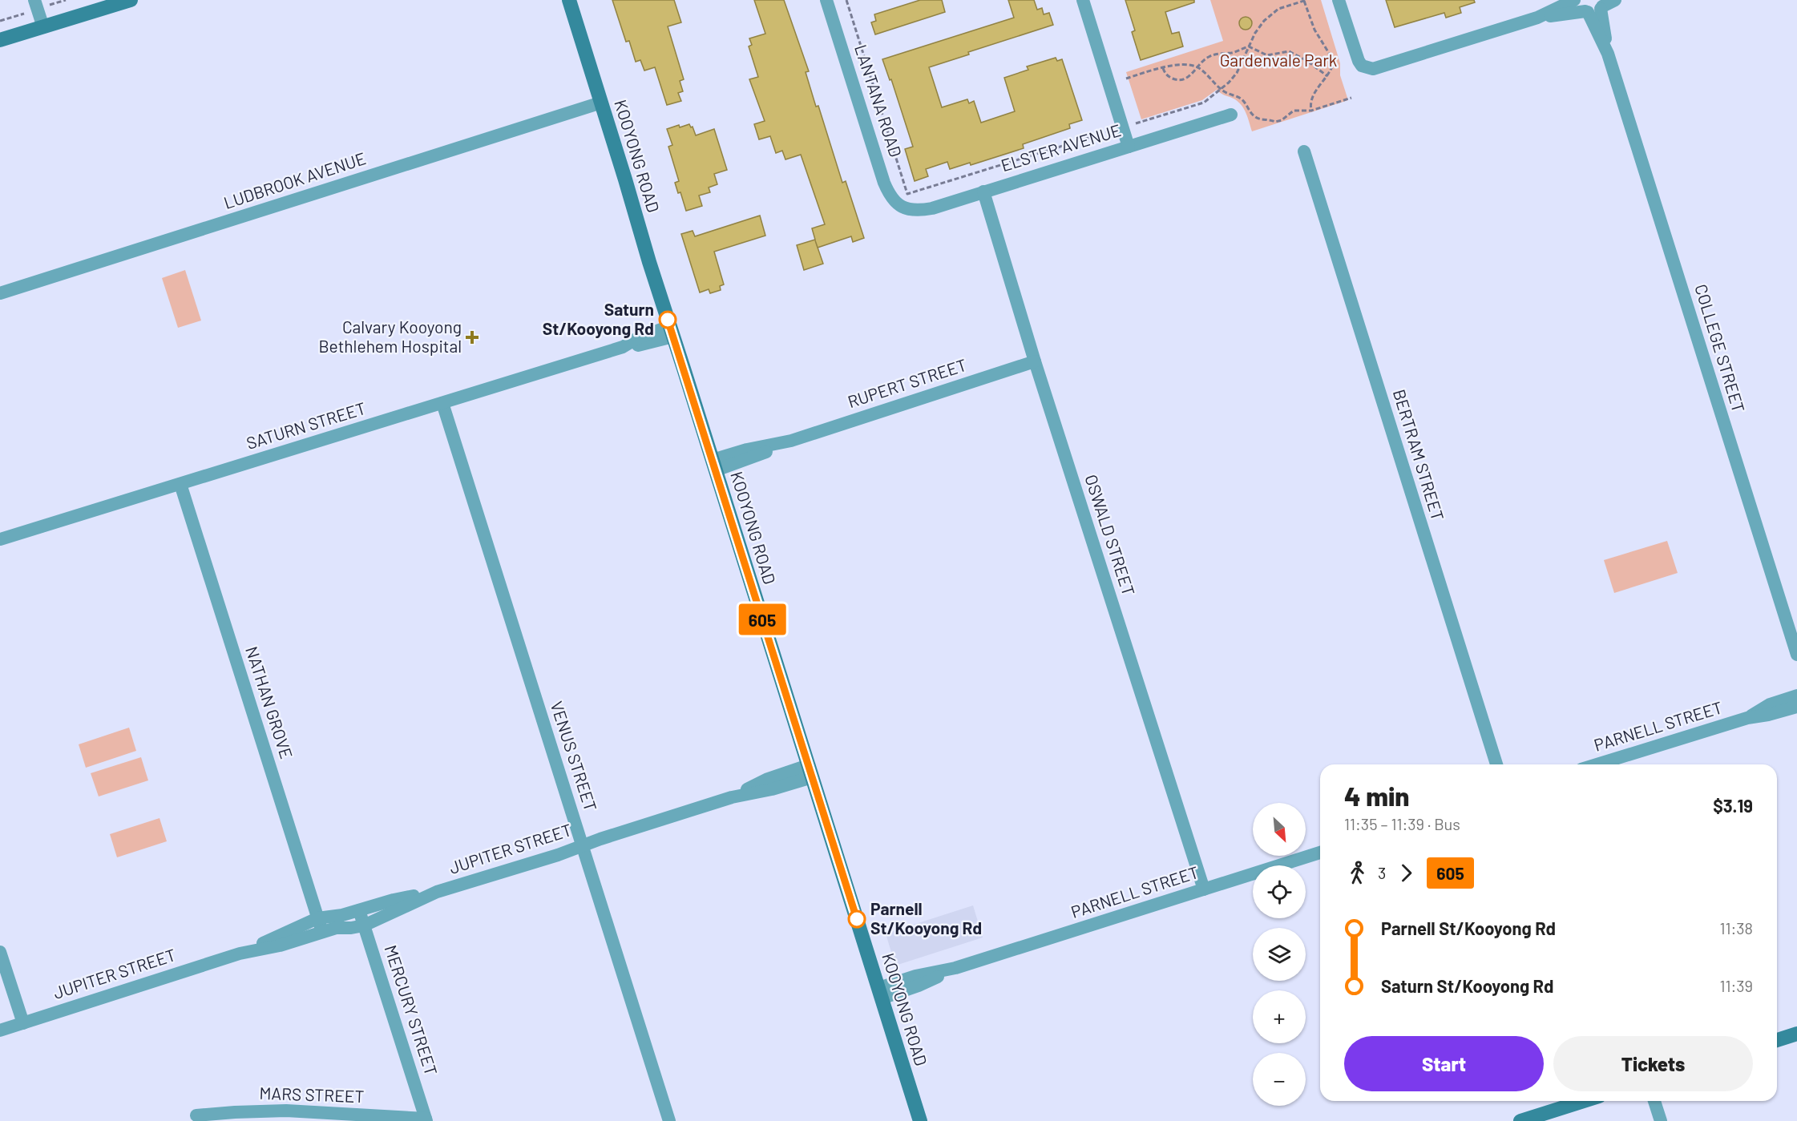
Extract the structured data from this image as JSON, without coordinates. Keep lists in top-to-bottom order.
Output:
{
  "streets": {
    "street": [
      "LANTANA ROAD",
      "ELSTER AVENUE",
      "KOOYONG ROAD",
      "LUDBROOK AVENUE",
      "COLLEGE STREET",
      "RUPERT STREET",
      "SATURN STREET",
      "BERTRAM STREET",
      "OSWALD STREET",
      "NATHAN GROVE",
      "PARNELL STREET",
      "VENUS STREET",
      "JUPITER STREET",
      "MERCURY STREET",
      "MARS STREET"
    ]
  },
  "crossings": [
    ["LANTANA ROAD", "ELSTER AVENUE"],
    ["ELSTER AVENUE", "OSWALD STREET"],
    ["KOOYONG ROAD", "LUDBROOK AVENUE"],
    ["KOOYONG ROAD", "RUPERT STREET"],
    ["KOOYONG ROAD", "SATURN STREET"],
    ["KOOYONG ROAD", "PARNELL STREET"],
    ["KOOYONG ROAD", "JUPITER STREET"],
    ["RUPERT STREET", "OSWALD STREET"],
    ["SATURN STREET", "NATHAN GROVE"],
    ["SATURN STREET", "VENUS STREET"],
    ["OSWALD STREET", "PARNELL STREET"],
    ["NATHAN GROVE", "JUPITER STREET"],
    ["VENUS STREET", "JUPITER STREET"],
    ["JUPITER STREET", "MERCURY STREET"],
    ["MERCURY STREET", "MARS STREET"]
  ],
  "parks": ["Gardenvale Park"],
  "places": {
    "other": ["Saturn St/Kooyong Rd", "Parnell St/Kooyong Rd"],
    "health": ["Calvary Kooyong Bethlehem Hospital"]
  },
  "lines": ["bus line 605"],
  "north": "bottom right",
  "page": {
    "on_map": "605",
    "heading": ["4 min", "11:35 – 11:39 · Bus", "$3.19"],
    "map_buttons": ["+", "−"],
    "legs": ["3", "605"],
    "list": [
      {
        "name": "Parnell St/Kooyong Rd",
        "value": "11:38"
      },
      {
        "name": "Saturn St/Kooyong Rd",
        "value": "11:39"
      }
    ],
    "buttons": ["Start", "Tickets"]
  }
}
